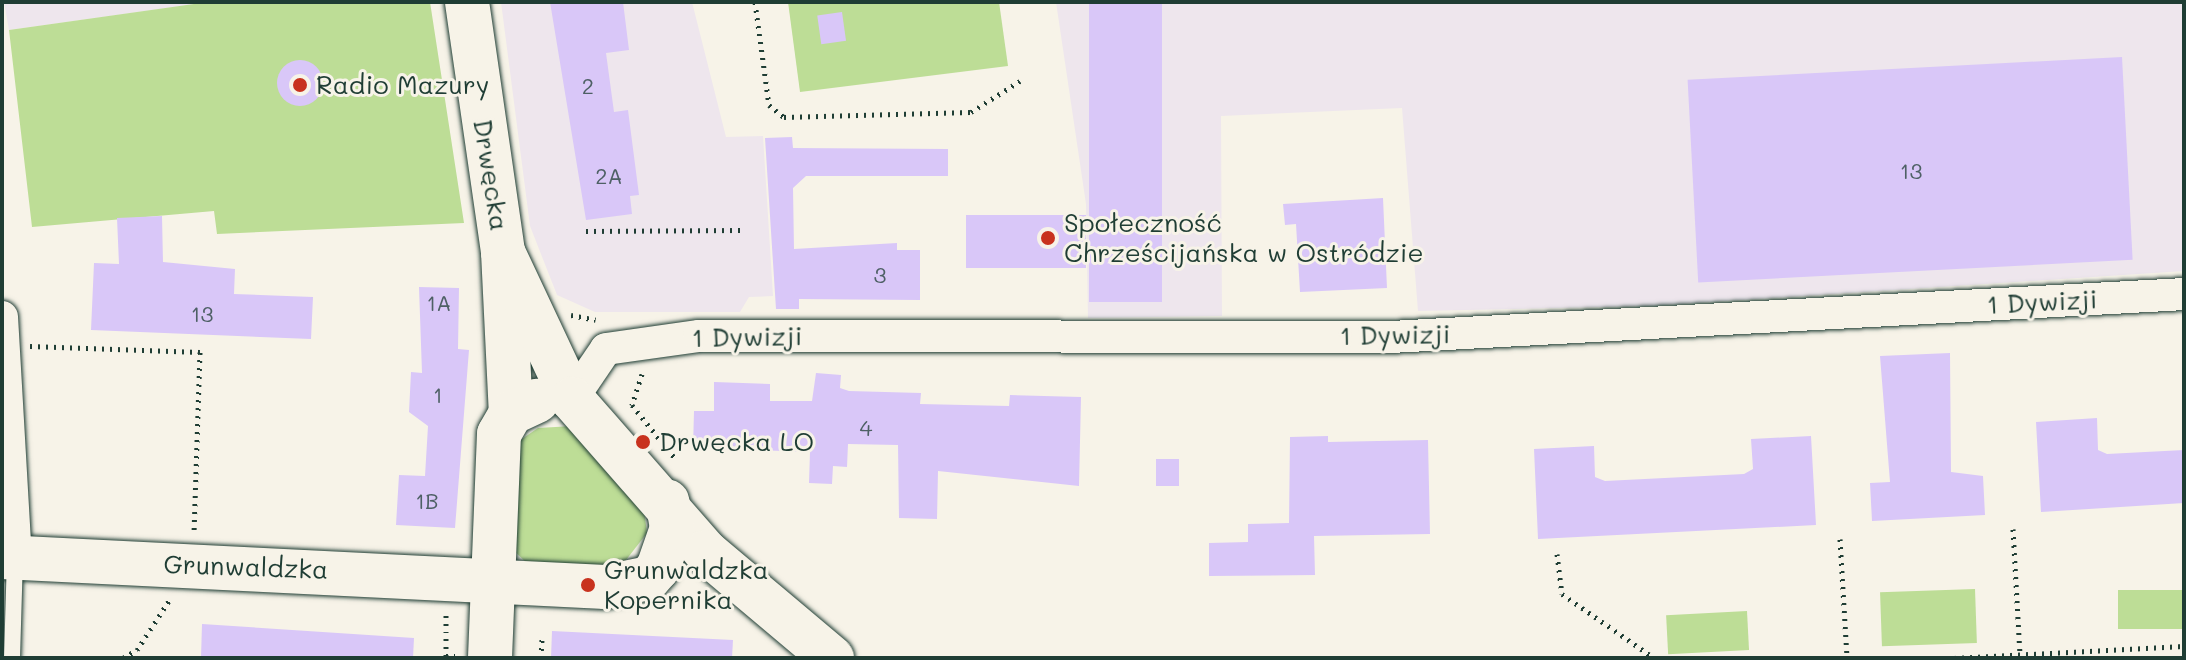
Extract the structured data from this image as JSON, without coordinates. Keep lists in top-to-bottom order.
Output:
{
  "streets": {
    "street": ["Drwęcka", "1 Dywizji", "Grunwaldzka"]
  },
  "crossings": [
    ["Drwęcka", "1 Dywizji"],
    ["Drwęcka", "Grunwaldzka"]
  ],
  "places": [
    "Radio Mazury",
    "Społeczność Chrześcijańska w Ostródzie",
    "Drwęcka LO",
    "Grunwaldzka Kopernika"
  ],
  "house_numbers": [
    "2",
    "13",
    "2A",
    "3",
    "1A",
    "13",
    "1",
    "4",
    "1B"
  ]
}
